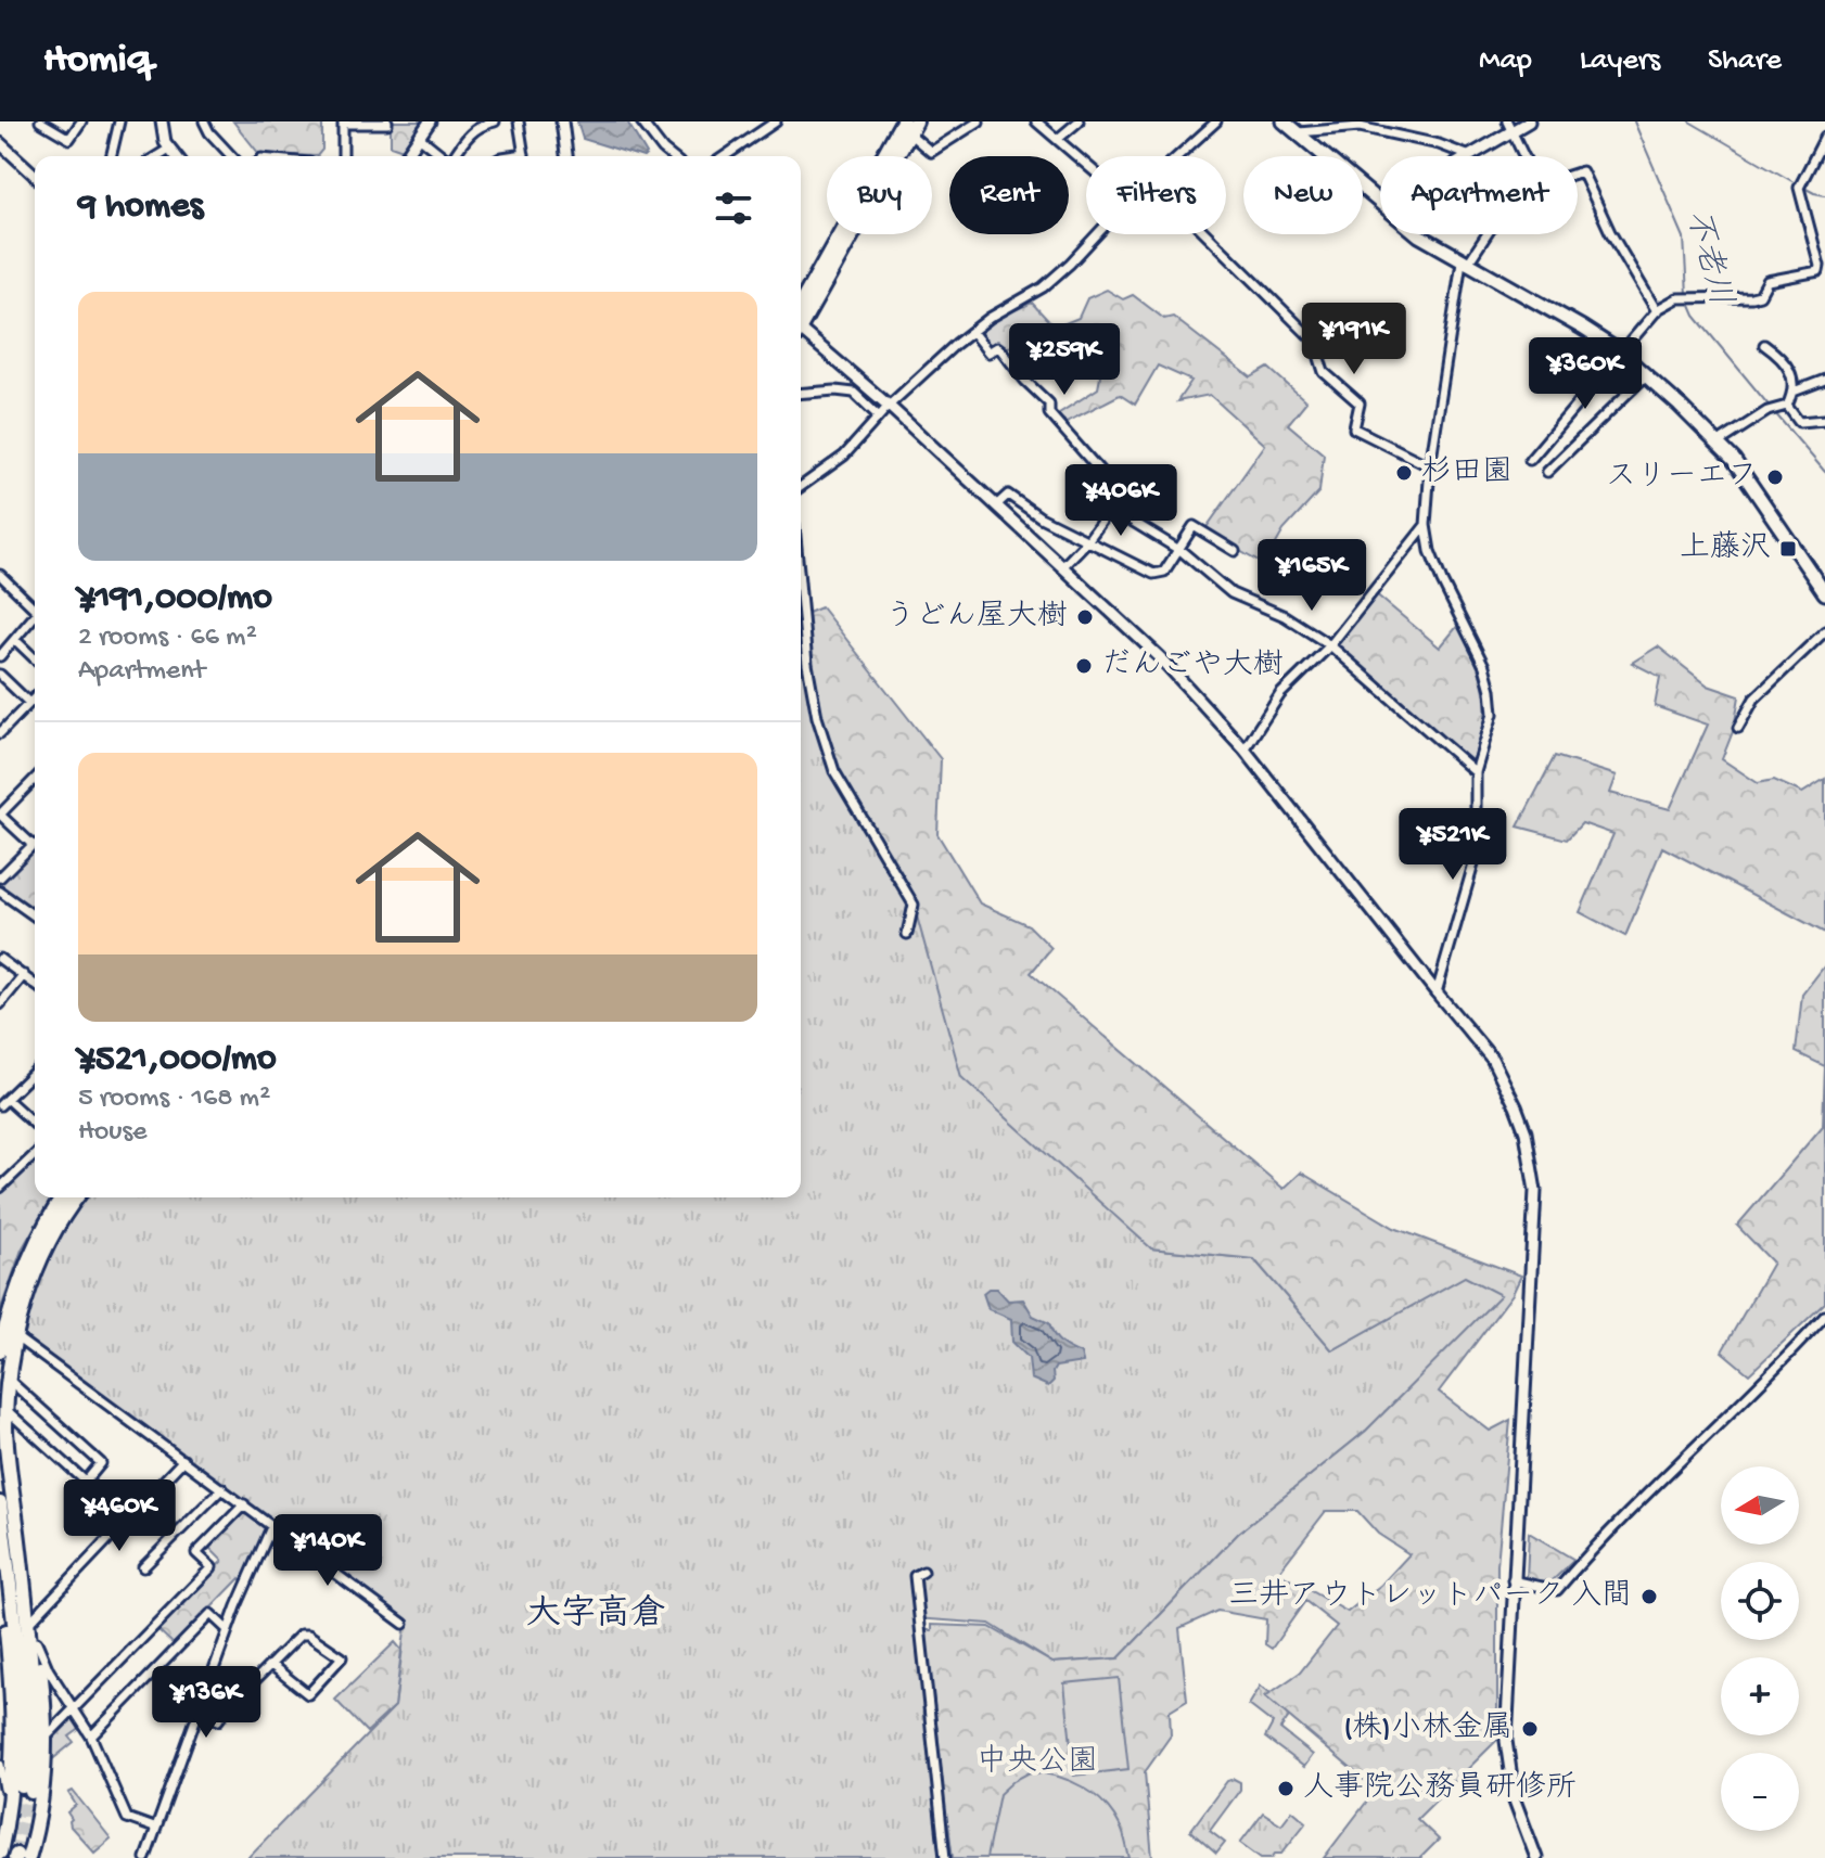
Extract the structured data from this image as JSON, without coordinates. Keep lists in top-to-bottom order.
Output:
{
  "districts": ["大字高倉"],
  "water": ["不老川"],
  "parks": ["中央公園"],
  "places": {
    "other": [
      "杉田園",
      "スリーエフ",
      "うどん屋大樹",
      "だんごや大樹",
      "三井アウトレットパーク 入間",
      "(株)小林金属",
      "人事院公務員研修所"
    ],
    "transit": ["上藤沢"]
  },
  "north": "left",
  "page": {
    "header": "Homiq",
    "nav": ["Map", "Layers", "Share"],
    "chip": [
      "Buy",
      "Rent",
      "Filters",
      "New",
      "Apartment"
    ],
    "heading": "9 homes",
    "list": [
      {
        "name": "¥191,000/mo",
        "note": "2 rooms · 66 m² · Apartment"
      },
      {
        "name": "¥521,000/mo",
        "note": "5 rooms · 168 m² · House"
      }
    ],
    "price": [
      "¥191K",
      "¥259K",
      "¥360K",
      "¥406K",
      "¥165K",
      "¥521K",
      "¥460K",
      "¥140K",
      "¥136K"
    ],
    "map_buttons": ["+", "−"]
  }
}
